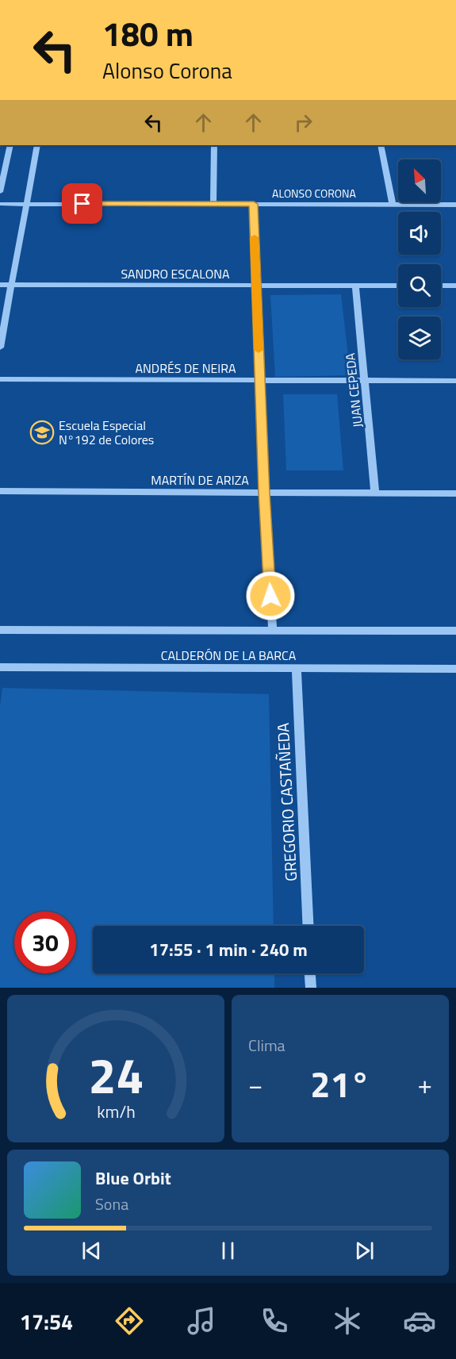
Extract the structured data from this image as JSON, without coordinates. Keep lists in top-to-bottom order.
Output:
{
  "streets": {
    "street": [
      "ALONSO CORONA",
      "SANDRO ESCALONA",
      "ANDRÉS DE NEIRA",
      "JUAN CEPEDA",
      "MARTÍN DE ARIZA",
      "CALDERÓN DE LA BARCA",
      "GREGORIO CASTAÑEDA"
    ]
  },
  "crossings": [
    ["SANDRO ESCALONA", "JUAN CEPEDA"],
    ["ANDRÉS DE NEIRA", "JUAN CEPEDA"],
    ["JUAN CEPEDA", "MARTÍN DE ARIZA"],
    ["CALDERÓN DE LA BARCA", "GREGORIO CASTAÑEDA"]
  ],
  "places": {
    "school or university": ["Escuela Especial N°192 de Colores"]
  },
  "north": "top left",
  "page": {
    "turn": ["180 m", "Alonso Corona"],
    "limit": "30",
    "trip": "17:55 · 1 min · 240 m",
    "tile": "Clima",
    "heat": ["−", "21°", "+"],
    "song": ["Blue Orbit", "Sona"],
    "tabs": "17:54",
    "gauge": ["24", "km/h"]
  }
}
